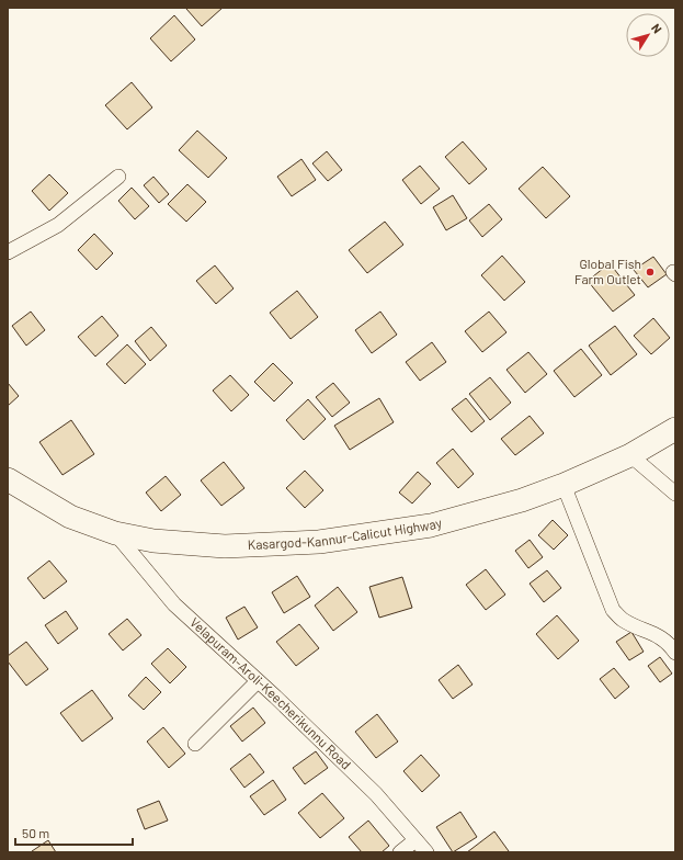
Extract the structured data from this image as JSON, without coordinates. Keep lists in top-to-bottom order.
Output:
{
  "streets": {
    "highway": ["Kasargod-Kannur-Calicut Highway"],
    "street": ["Velapuram-Aroli-Keecherikunnu Road"]
  },
  "crossings": [
    ["Kasargod-Kannur-Calicut Highway", "Velapuram-Aroli-Keecherikunnu Road"]
  ],
  "places": ["Global Fish Farm Outlet"],
  "scale_bar": "50 m",
  "north": "top right"
}
